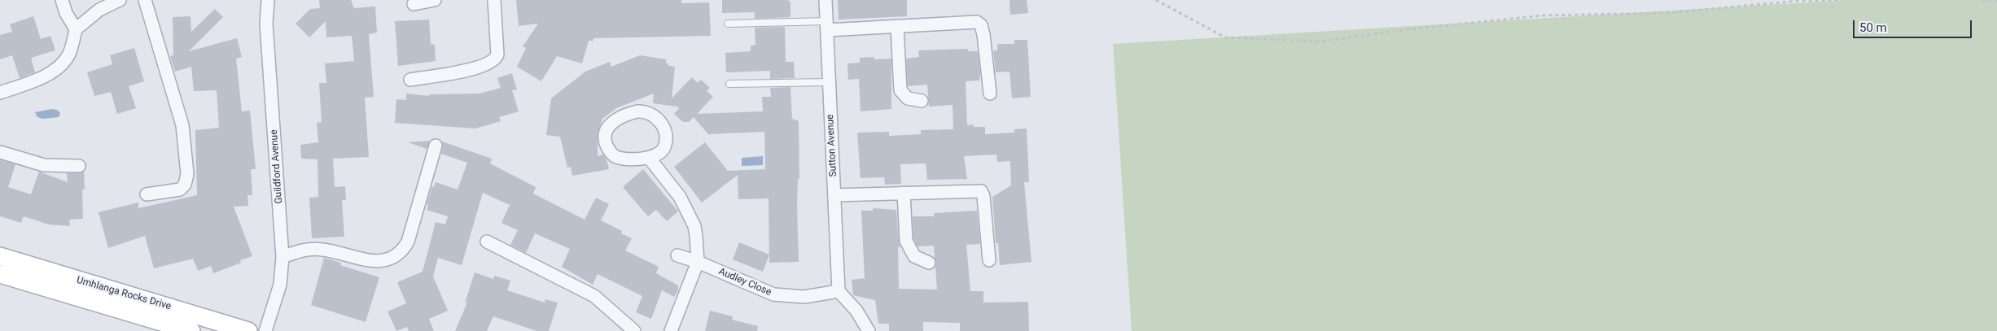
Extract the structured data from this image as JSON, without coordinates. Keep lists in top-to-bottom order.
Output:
{
  "streets": {
    "main road": ["Umhlanga Rocks Drive"],
    "street": ["Sutton Avenue", "Guildford Avenue", "Audley Close"]
  },
  "crossings": [
    ["Sutton Avenue", "Audley Close"]
  ],
  "scale_bar": "50 m"
}
